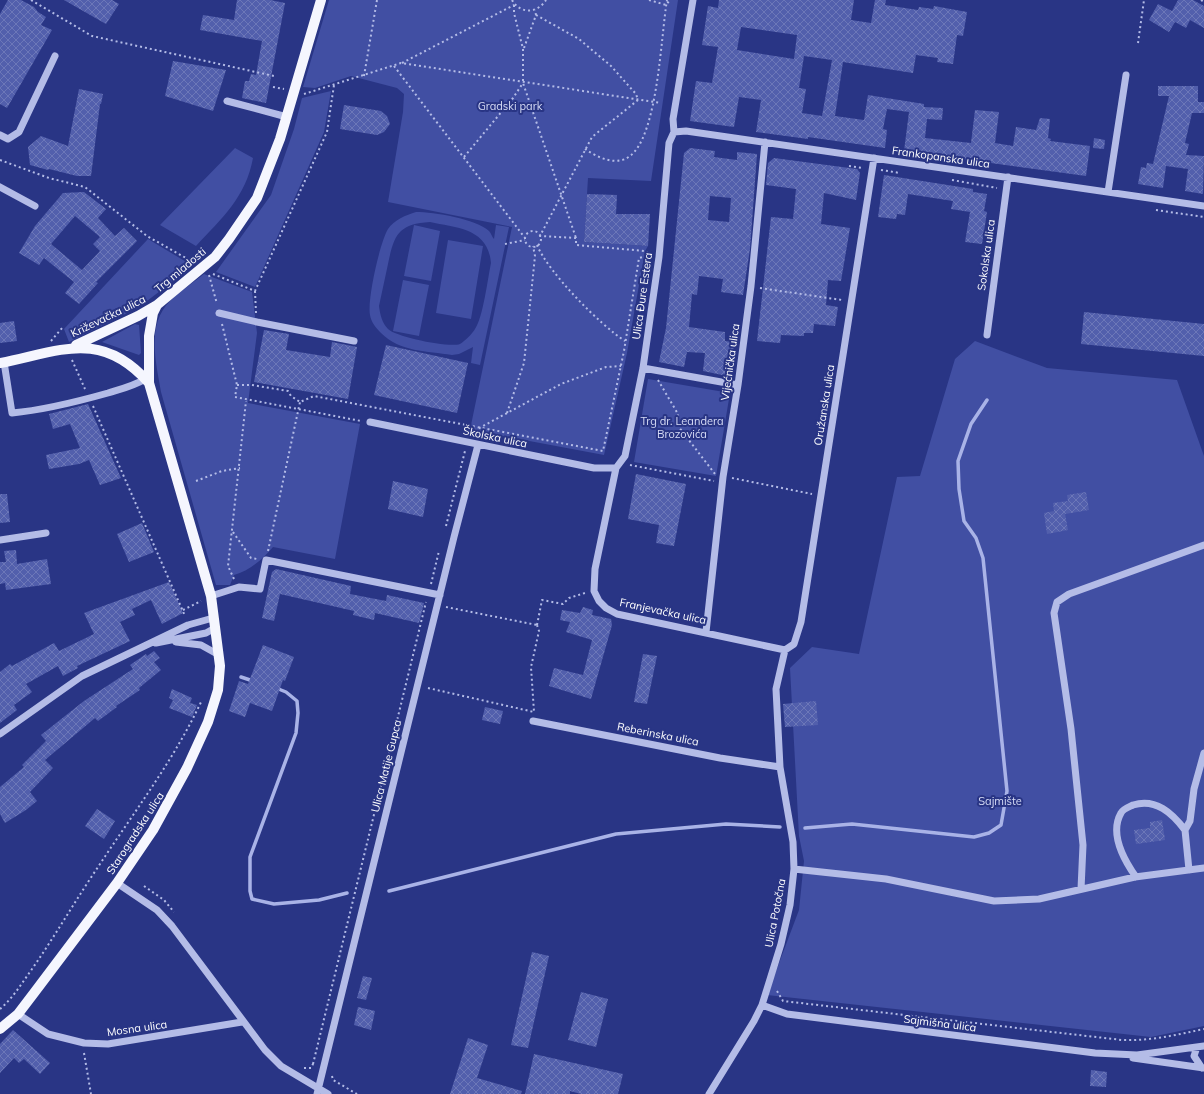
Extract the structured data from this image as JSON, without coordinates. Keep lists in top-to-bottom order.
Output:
{
  "streets": {
    "main road": ["Trg mladosti", "Križevačka ulica", "Starogradska ulica"],
    "street": [
      "Frankopanska ulica",
      "Sokolska ulica",
      "Ulica Đure Estera",
      "Vijećnička ulica",
      "Oružanska ulica",
      "Školska ulica",
      "Franjevačka ulica",
      "Reberinska ulica",
      "Ulica Matije Gupca",
      "Ulica Potočna",
      "Sajmišna ulica",
      "Mosna ulica"
    ]
  },
  "crossings": [
    ["Frankopanska ulica", "Sokolska ulica"],
    ["Frankopanska ulica", "Ulica Đure Estera"],
    ["Frankopanska ulica", "Vijećnička ulica"],
    ["Frankopanska ulica", "Oružanska ulica"],
    ["Trg mladosti", "Križevačka ulica"],
    ["Trg mladosti", "Starogradska ulica"],
    ["Ulica Đure Estera", "Školska ulica"],
    ["Ulica Đure Estera", "Franjevačka ulica"],
    ["Vijećnička ulica", "Franjevačka ulica"],
    ["Oružanska ulica", "Franjevačka ulica"],
    ["Oružanska ulica", "Ulica Potočna"],
    ["Školska ulica", "Ulica Matije Gupca"],
    ["Franjevačka ulica", "Ulica Potočna"],
    ["Reberinska ulica", "Ulica Potočna"],
    ["Starogradska ulica", "Mosna ulica"],
    ["Ulica Potočna", "Sajmišna ulica"]
  ],
  "parks": ["Gradski park", "Trg dr. Leandera Brozovića", "Sajmište"]
}
